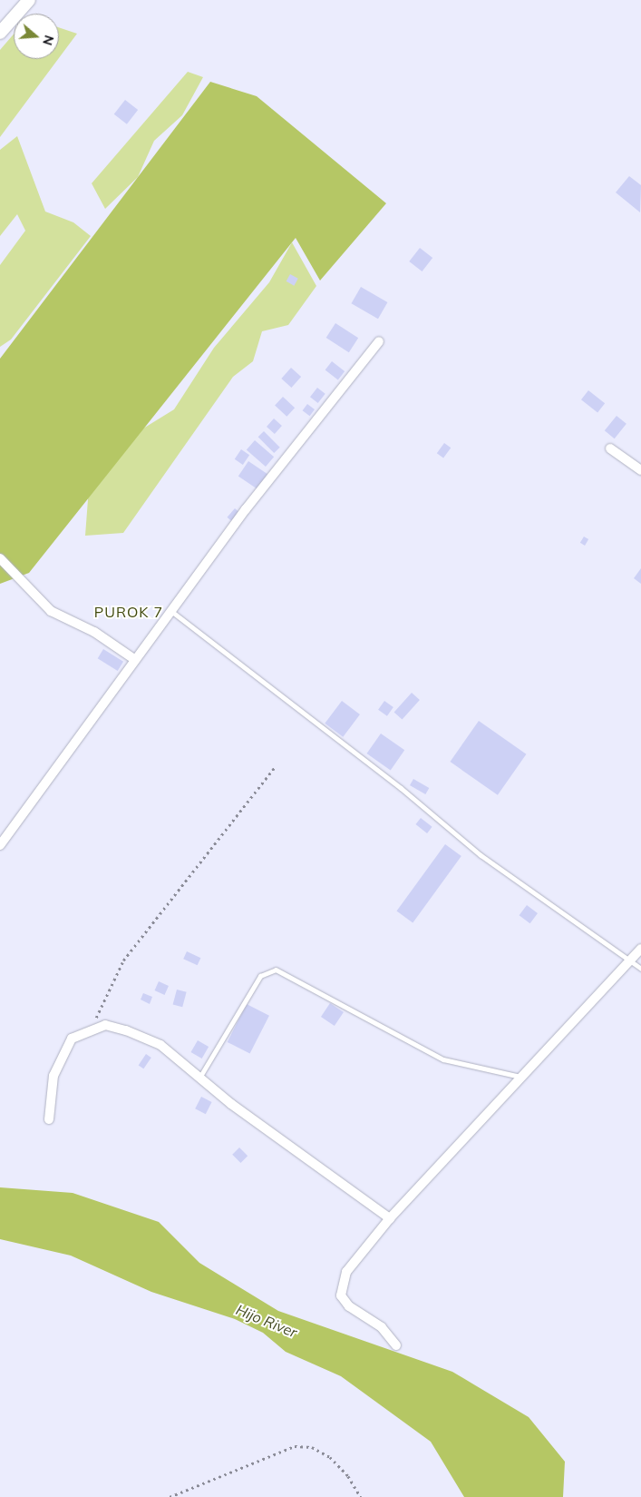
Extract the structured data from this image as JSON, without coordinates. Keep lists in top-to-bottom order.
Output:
{
  "districts": ["PUROK 7"],
  "water": ["Hijo River"],
  "north": "right"
}
